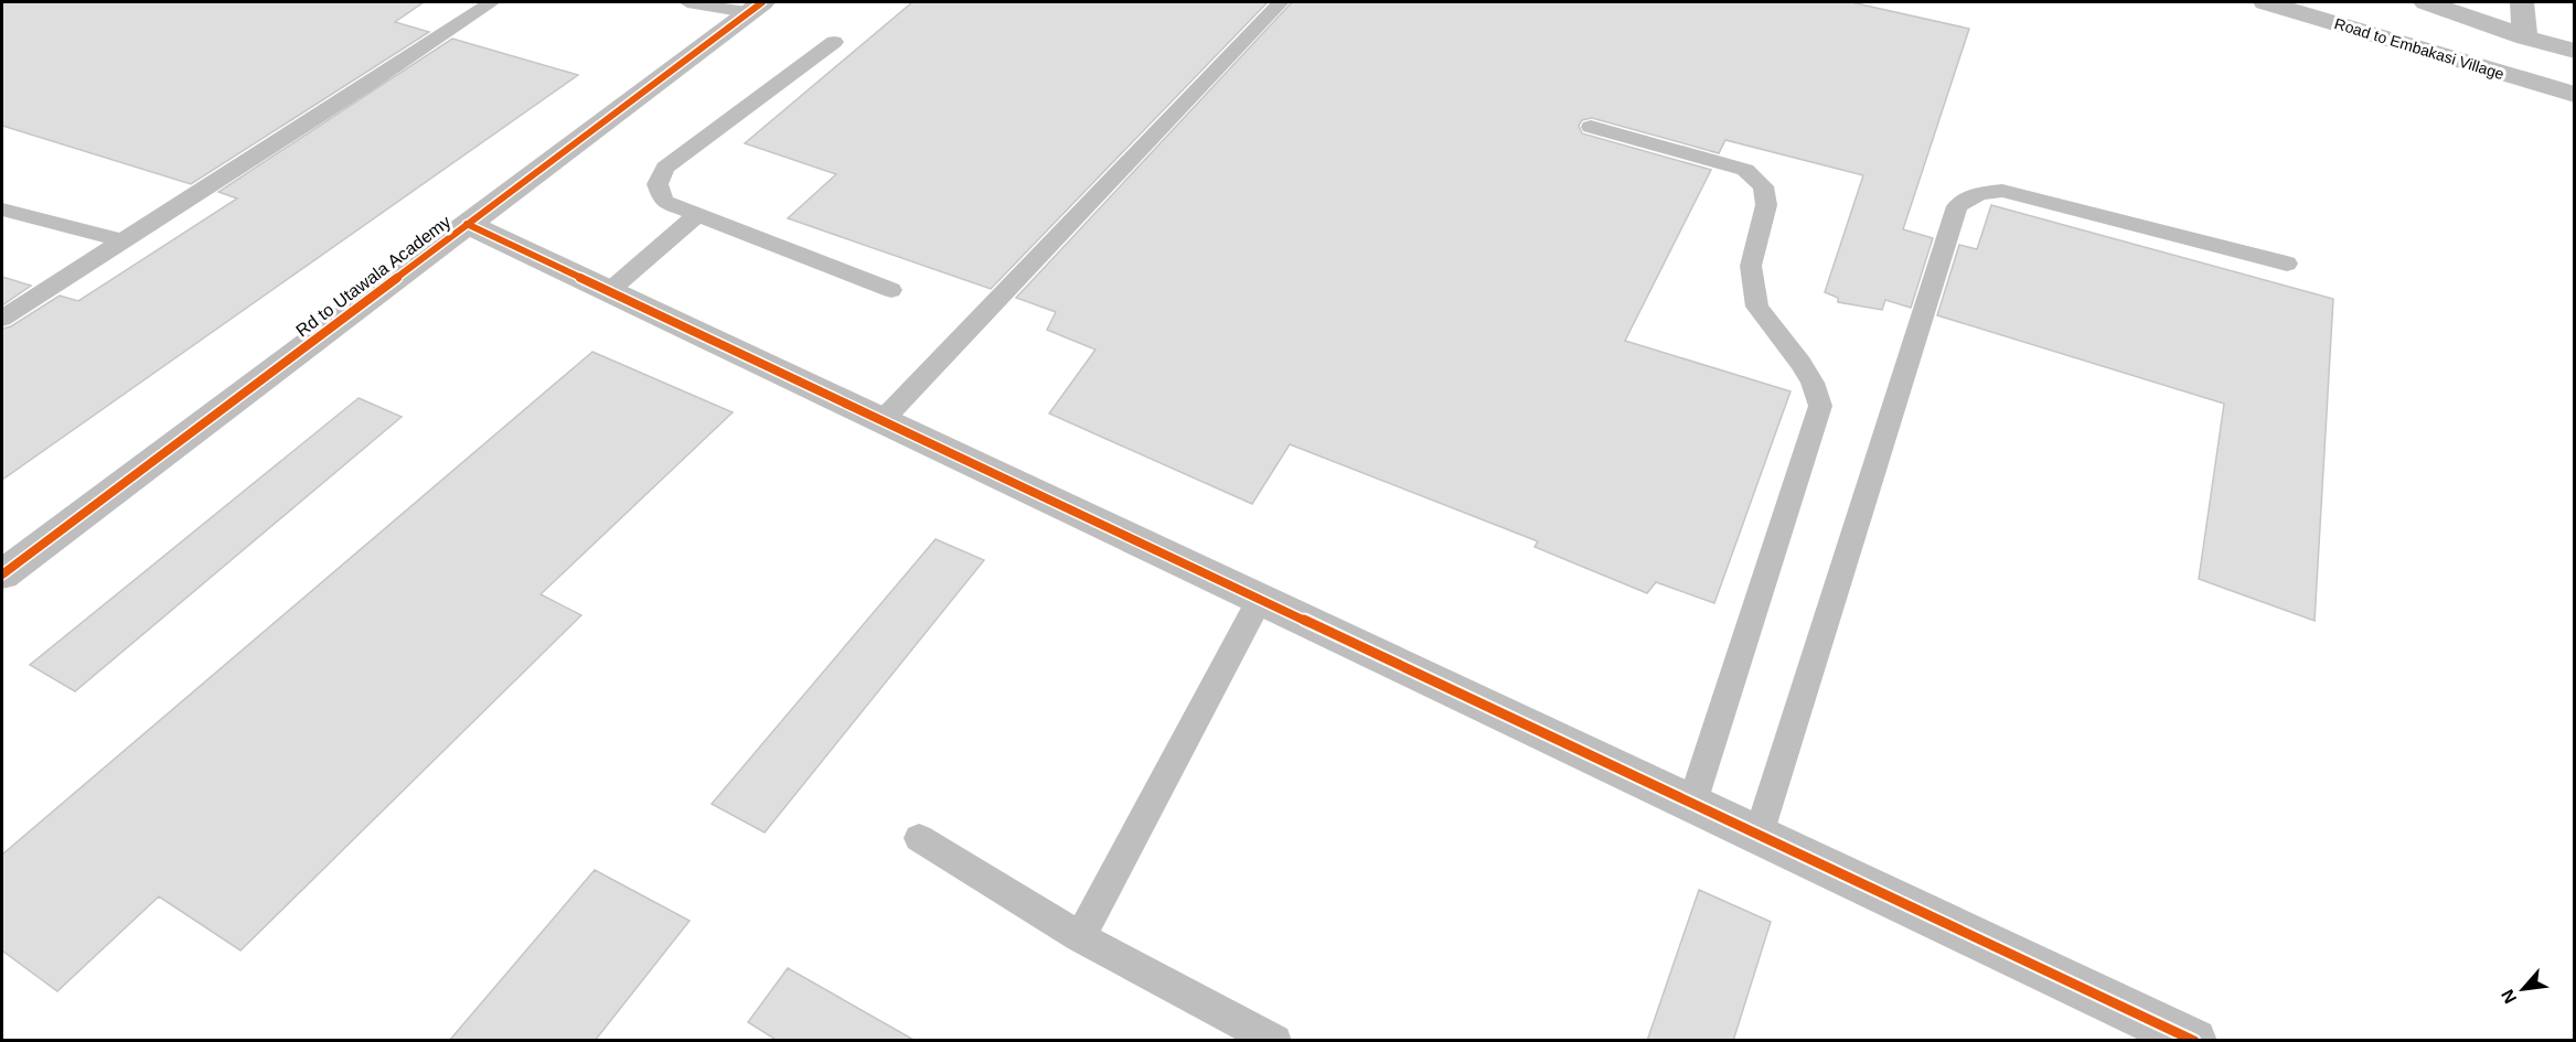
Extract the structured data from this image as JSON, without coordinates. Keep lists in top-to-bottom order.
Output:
{
  "streets": {
    "street": ["Road to Embakasi Village", "Rd to Utawala Academy"]
  },
  "north": "bottom left"
}
